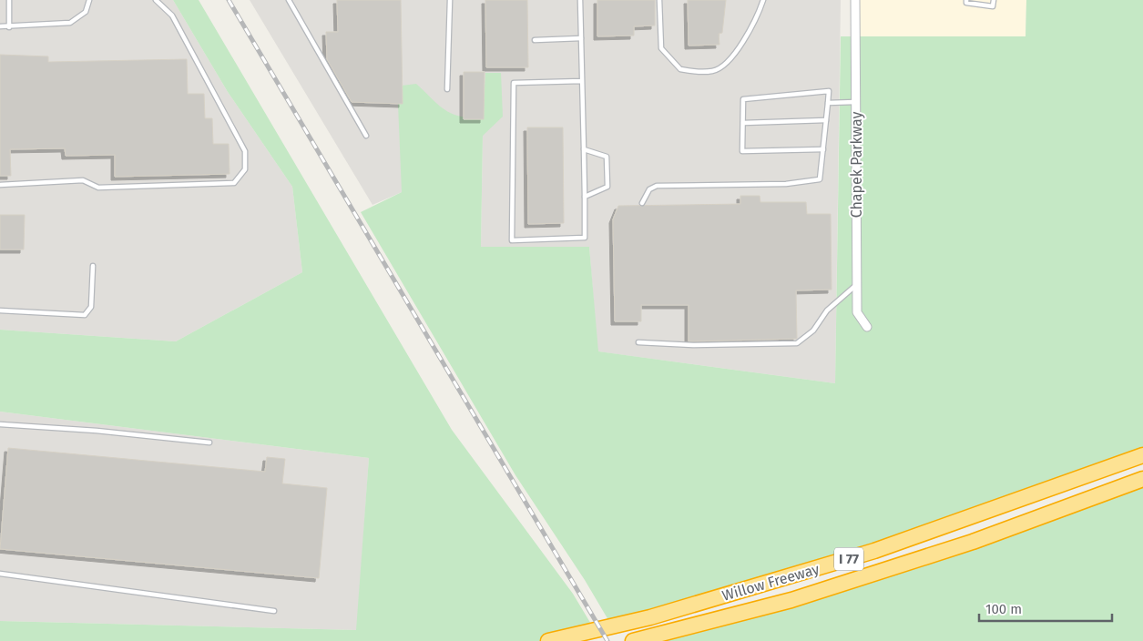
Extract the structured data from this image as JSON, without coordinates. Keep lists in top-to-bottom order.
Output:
{
  "streets": {
    "highway": ["I 77", "Willow Freeway"],
    "street": ["Chapek Parkway"]
  },
  "scale_bar": "100 m"
}
